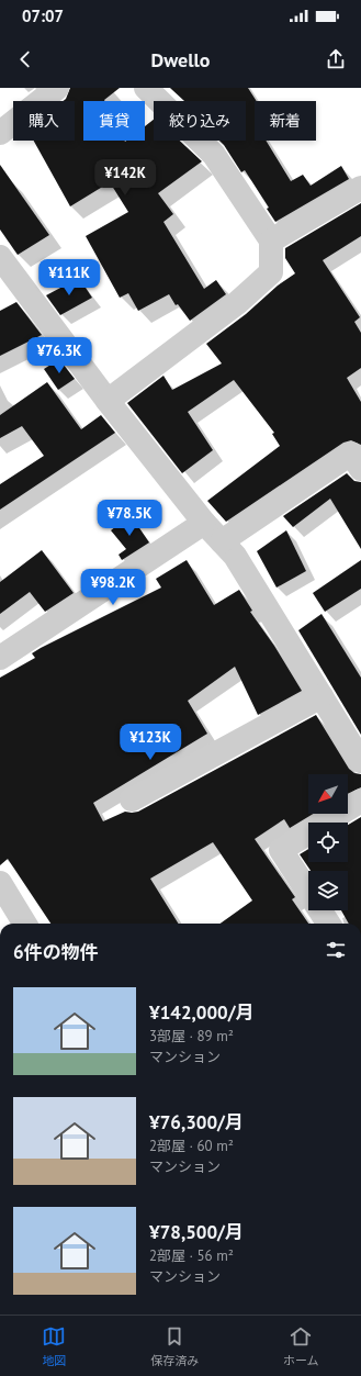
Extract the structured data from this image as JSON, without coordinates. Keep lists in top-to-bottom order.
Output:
{
  "north": "bottom left",
  "page": {
    "status": "07:07",
    "header": "Dwello",
    "chip": [
      "購入",
      "賃貸",
      "絞り込み",
      "新着"
    ],
    "price": [
      "¥142K",
      "¥111K",
      "¥76.3K",
      "¥78.5K",
      "¥98.2K",
      "¥123K"
    ],
    "heading": "6件の物件",
    "list": [
      {
        "name": "¥142,000/月",
        "note": "3部屋 · 89 m² · マンション"
      },
      {
        "name": "¥76,300/月",
        "note": "2部屋 · 60 m² · マンション"
      },
      {
        "name": "¥78,500/月",
        "note": "2部屋 · 56 m² · マンション"
      }
    ],
    "tabs": ["地図", "保存済み", "ホーム"]
  }
}
